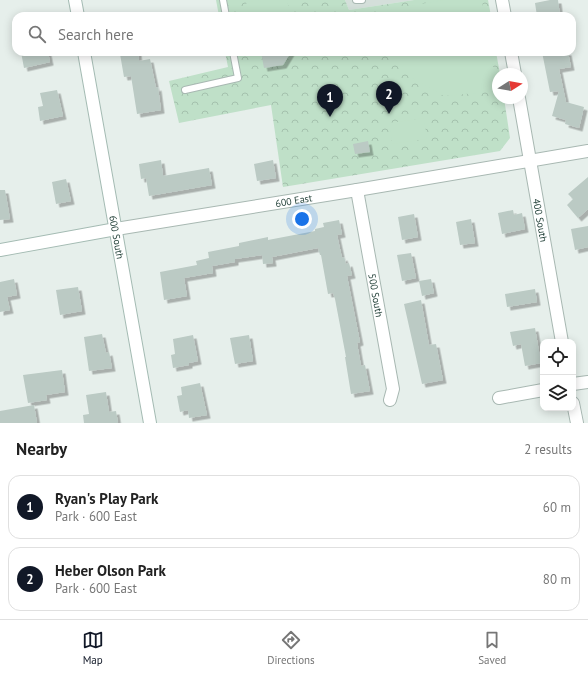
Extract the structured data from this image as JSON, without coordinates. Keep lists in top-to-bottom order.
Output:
{
  "streets": {
    "street": [
      "600 East",
      "400 South",
      "600 South",
      "500 South"
    ]
  },
  "crossings": [
    ["600 East", "400 South"],
    ["600 East", "600 South"],
    ["600 East", "500 South"]
  ],
  "north": "right",
  "page": {
    "search": "Search here",
    "pins": ["2", "1"],
    "heading": ["Nearby", "2 results"],
    "list": [
      {
        "mark": "1",
        "name": "Ryan's Play Park",
        "note": "Park · 600 East",
        "value": "60 m"
      },
      {
        "mark": "2",
        "name": "Heber Olson Park",
        "note": "Park · 600 East",
        "value": "80 m"
      }
    ],
    "nav": ["Map", "Directions", "Saved"]
  }
}
